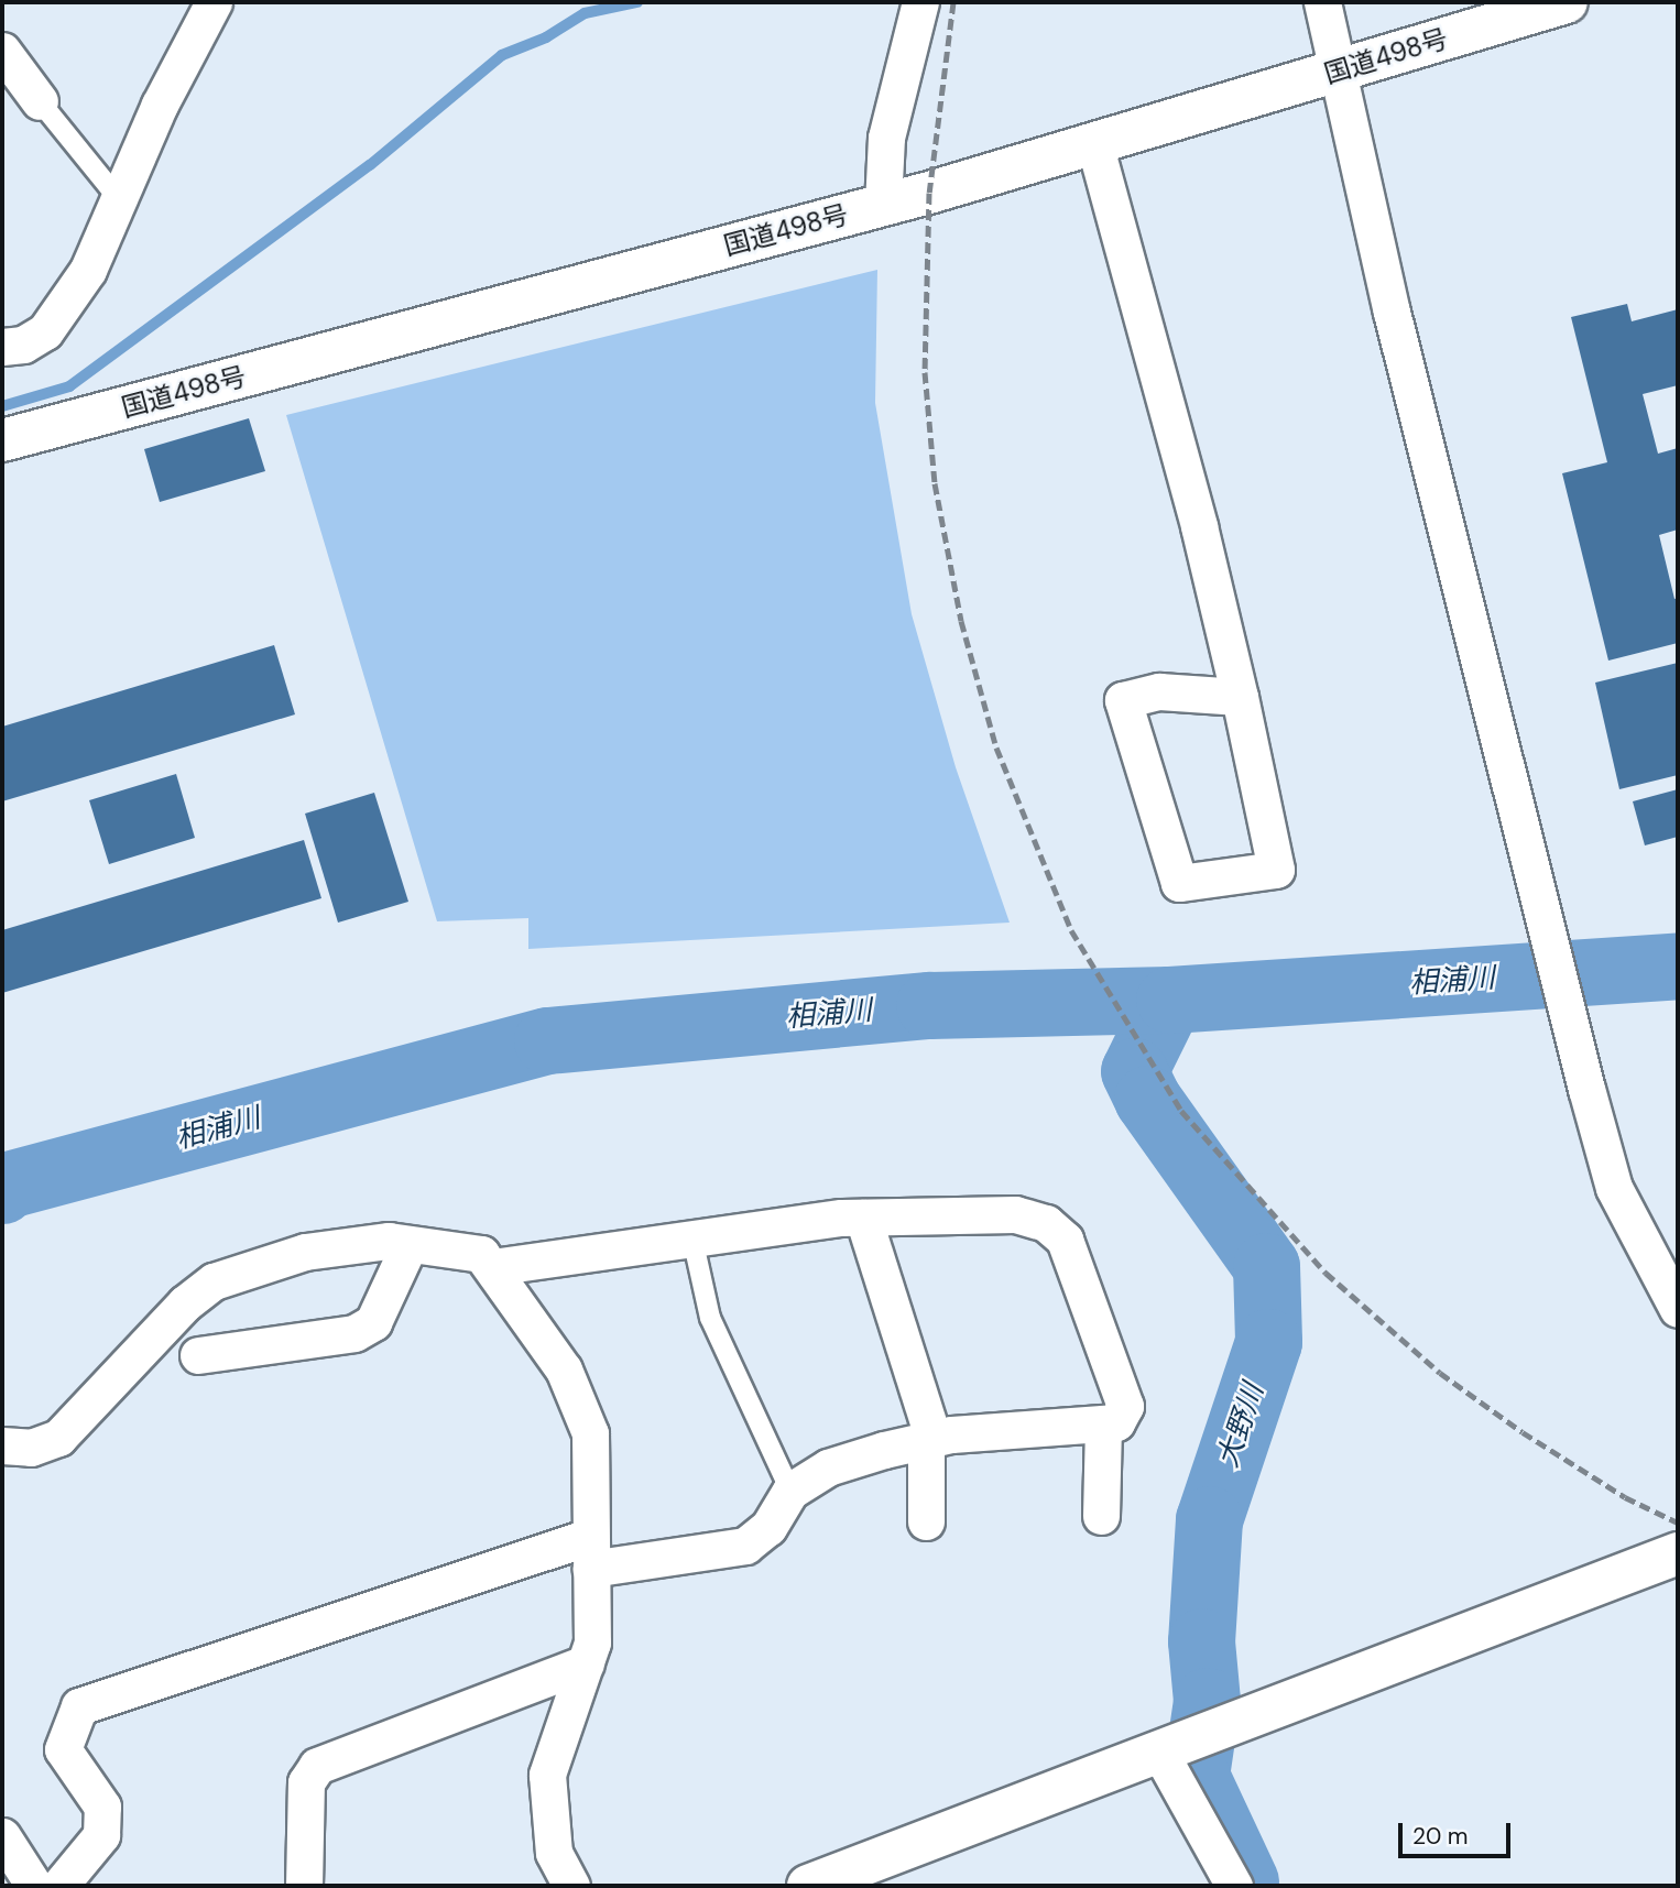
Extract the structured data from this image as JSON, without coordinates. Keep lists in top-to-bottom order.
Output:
{
  "streets": {
    "main road": ["国道498号"]
  },
  "water": ["相浦川", "大野川"],
  "scale_bar": "20 m"
}
